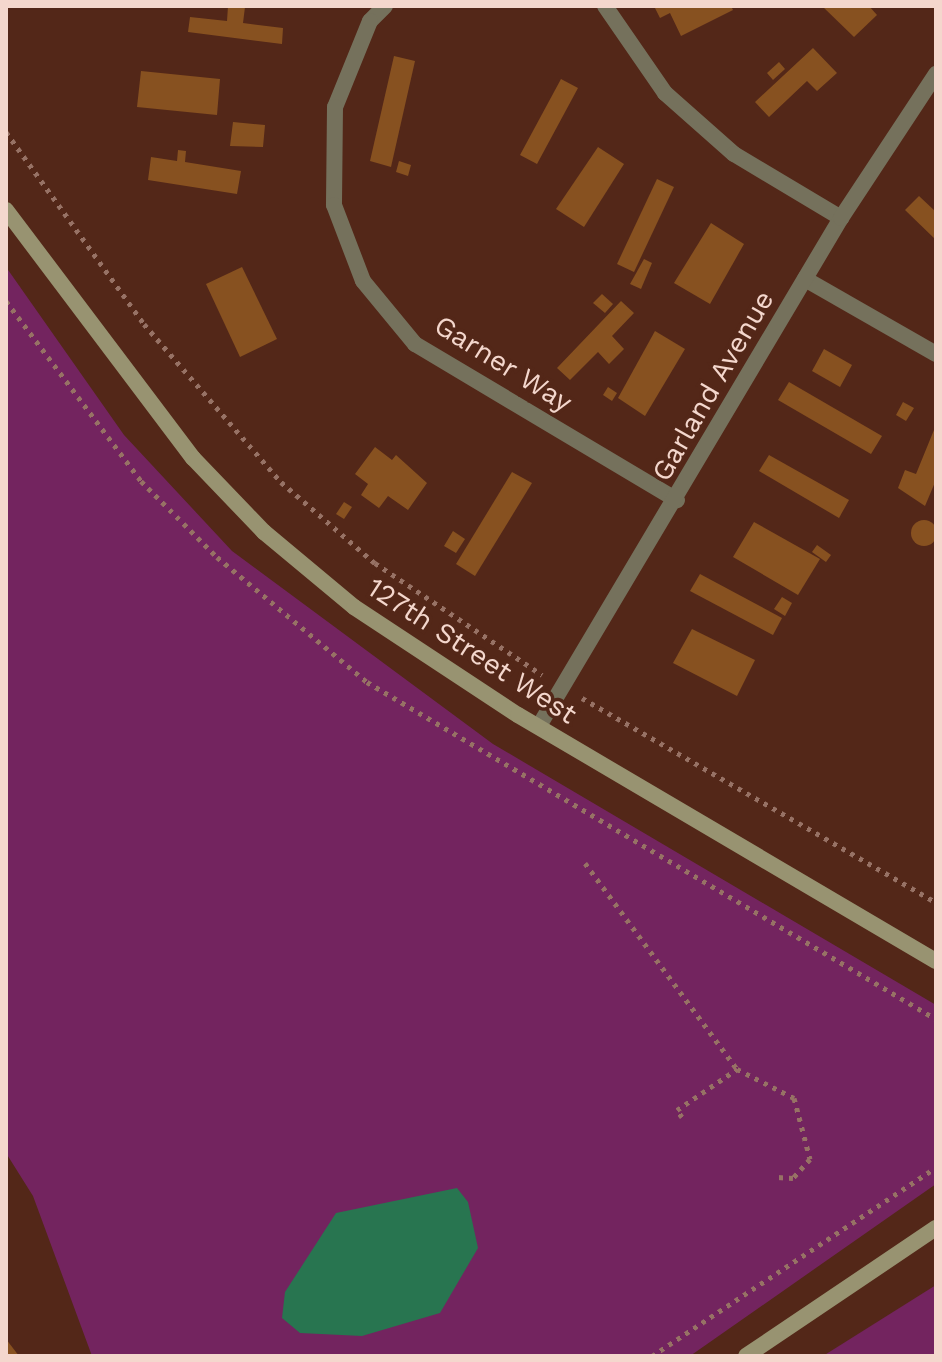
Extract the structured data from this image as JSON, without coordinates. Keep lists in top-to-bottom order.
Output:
{
  "streets": {
    "street": ["Garner Way", "Garland Avenue", "127th Street West"]
  },
  "crossings": [
    ["Garner Way", "Garland Avenue"],
    ["Garland Avenue", "127th Street West"]
  ]
}
